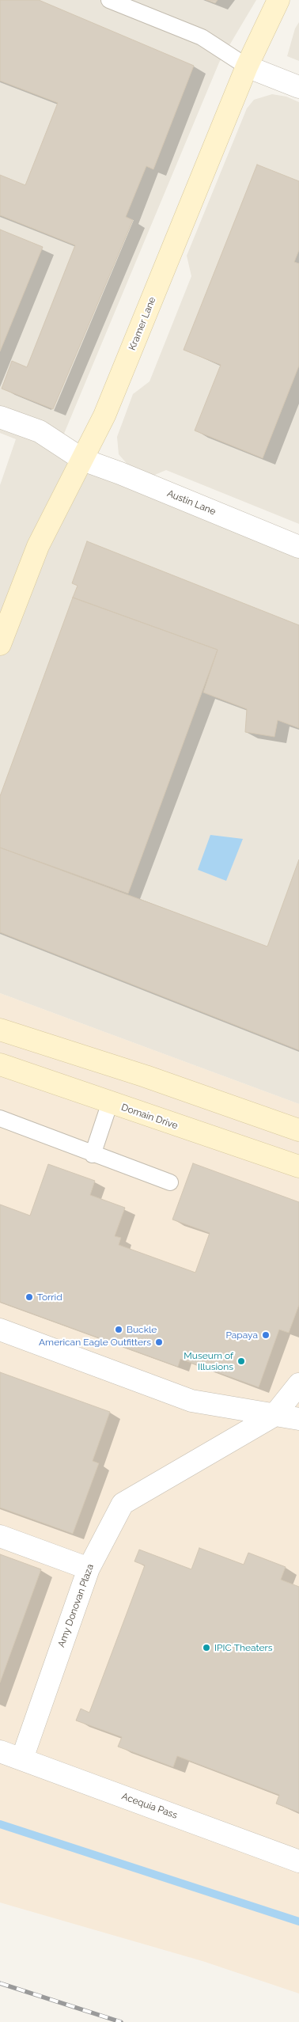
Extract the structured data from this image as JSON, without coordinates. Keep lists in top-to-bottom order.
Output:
{
  "streets": {
    "street": [
      "Kramer Lane",
      "Austin Lane",
      "Domain Drive",
      "Amy Donovan Plaza",
      "Acequia Pass"
    ]
  },
  "crossings": [
    ["Kramer Lane", "Austin Lane"],
    ["Amy Donovan Plaza", "Acequia Pass"]
  ],
  "places": [
    "Torrid",
    "Buckle",
    "Papaya",
    "American Eagle Outfitters",
    "Museum of Illusions",
    "IPIC Theaters"
  ]
}
